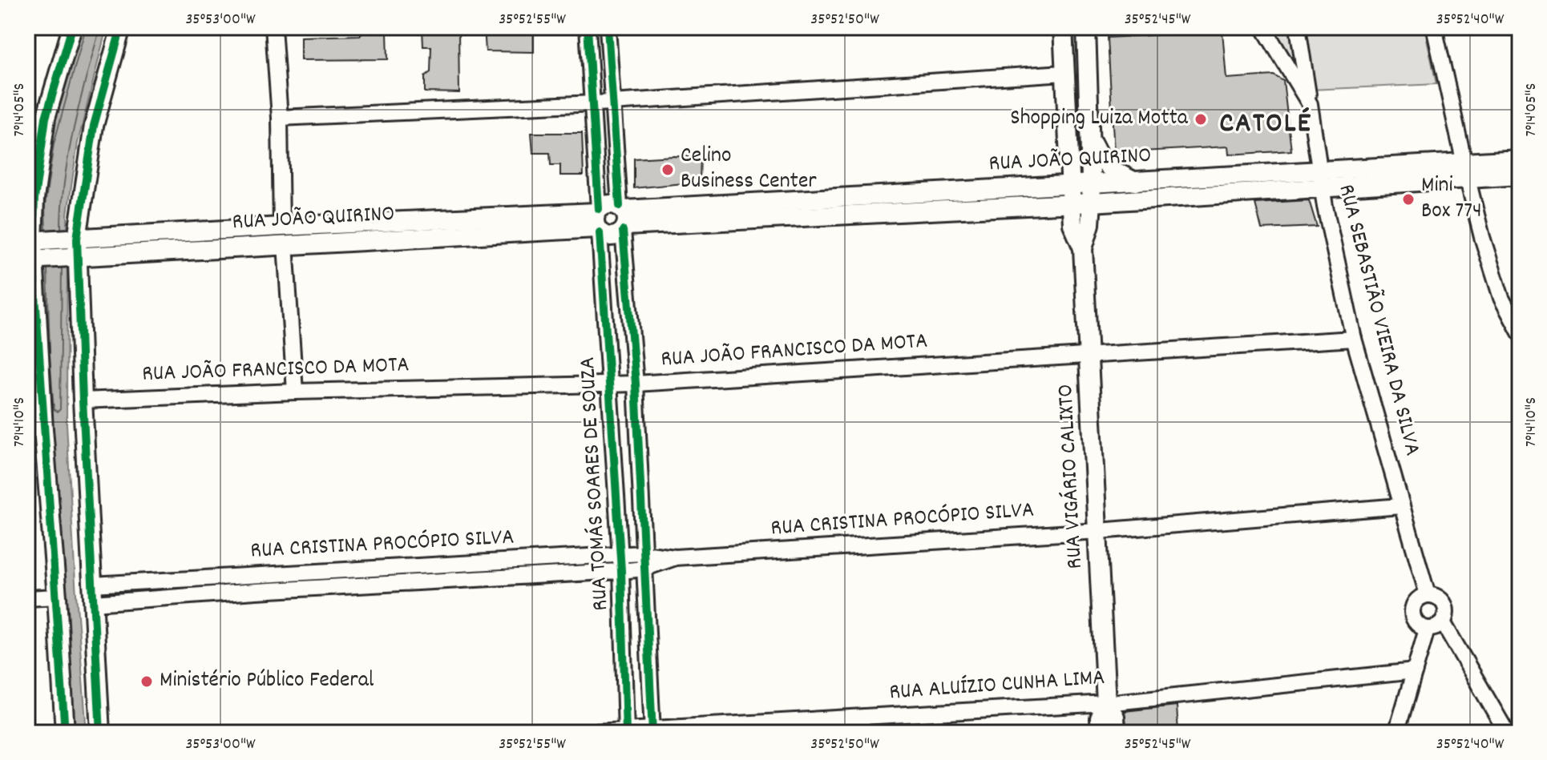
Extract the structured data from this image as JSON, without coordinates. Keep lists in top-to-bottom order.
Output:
{
  "streets": {
    "main road": ["RUA JOÃO QUIRINO", "RUA VIGÁRIO CALIXTO"],
    "street": [
      "RUA SEBASTIÃO VIEIRA DA SILVA",
      "RUA JOÃO FRANCISCO DA MOTA",
      "RUA TOMÁS SOARES DE SOUZA",
      "RUA CRISTINA PROCÓPIO SILVA",
      "RUA ALUÍZIO CUNHA LIMA"
    ]
  },
  "crossings": [
    ["RUA JOÃO QUIRINO", "RUA SEBASTIÃO VIEIRA DA SILVA"],
    ["RUA JOÃO QUIRINO", "RUA VIGÁRIO CALIXTO"],
    ["RUA JOÃO QUIRINO", "RUA TOMÁS SOARES DE SOUZA"],
    ["RUA SEBASTIÃO VIEIRA DA SILVA", "RUA JOÃO FRANCISCO DA MOTA"],
    ["RUA SEBASTIÃO VIEIRA DA SILVA", "RUA CRISTINA PROCÓPIO SILVA"],
    ["RUA JOÃO FRANCISCO DA MOTA", "RUA VIGÁRIO CALIXTO"],
    ["RUA JOÃO FRANCISCO DA MOTA", "RUA TOMÁS SOARES DE SOUZA"],
    ["RUA VIGÁRIO CALIXTO", "RUA CRISTINA PROCÓPIO SILVA"],
    ["RUA VIGÁRIO CALIXTO", "RUA ALUÍZIO CUNHA LIMA"],
    ["RUA TOMÁS SOARES DE SOUZA", "RUA CRISTINA PROCÓPIO SILVA"],
    ["RUA TOMÁS SOARES DE SOUZA", "RUA ALUÍZIO CUNHA LIMA"]
  ],
  "districts": ["CATOLÉ"],
  "places": [
    "Shopping Luiza Motta",
    "Celino Business Center",
    "Mini Box 774",
    "Ministério Público Federal"
  ],
  "coordinates": [
    "35°53'00\"W",
    "35°52'55\"W",
    "35°52'50\"W",
    "35°52'45\"W",
    "35°52'40\"W",
    "7°14'05\"S",
    "7°14'10\"S"
  ]
}
